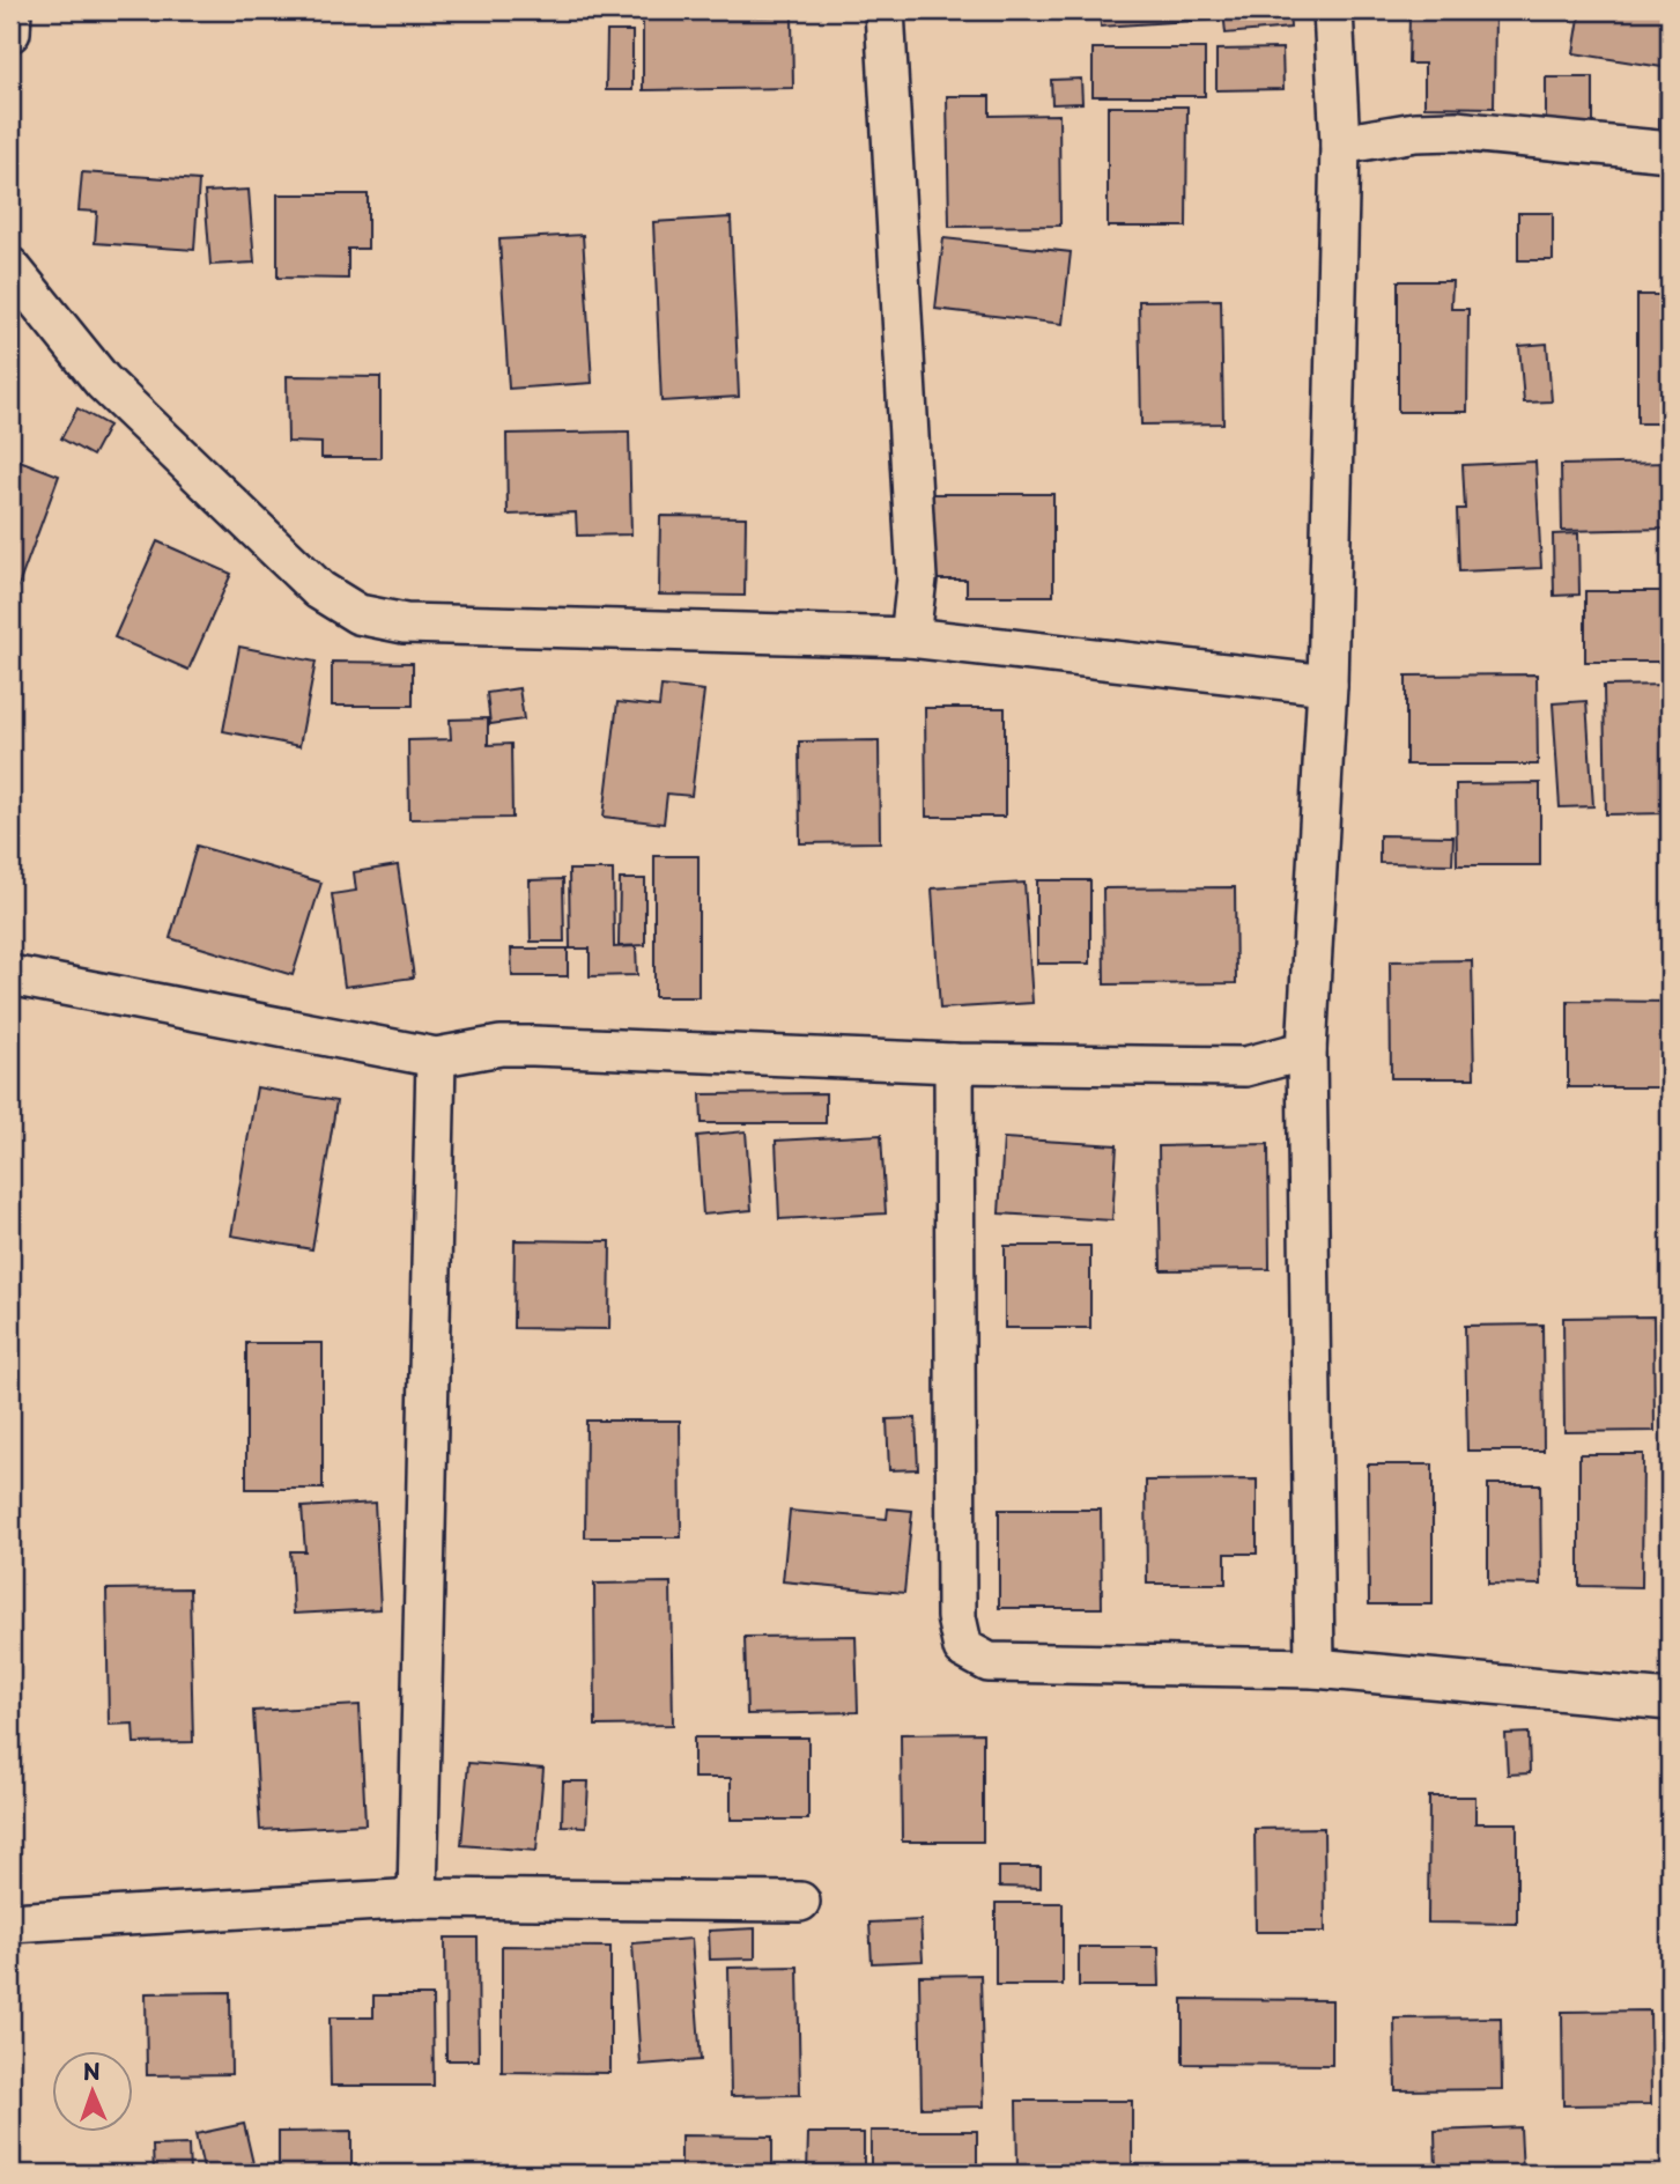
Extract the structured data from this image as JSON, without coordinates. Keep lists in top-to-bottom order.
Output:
{
  "north": "top"
}
